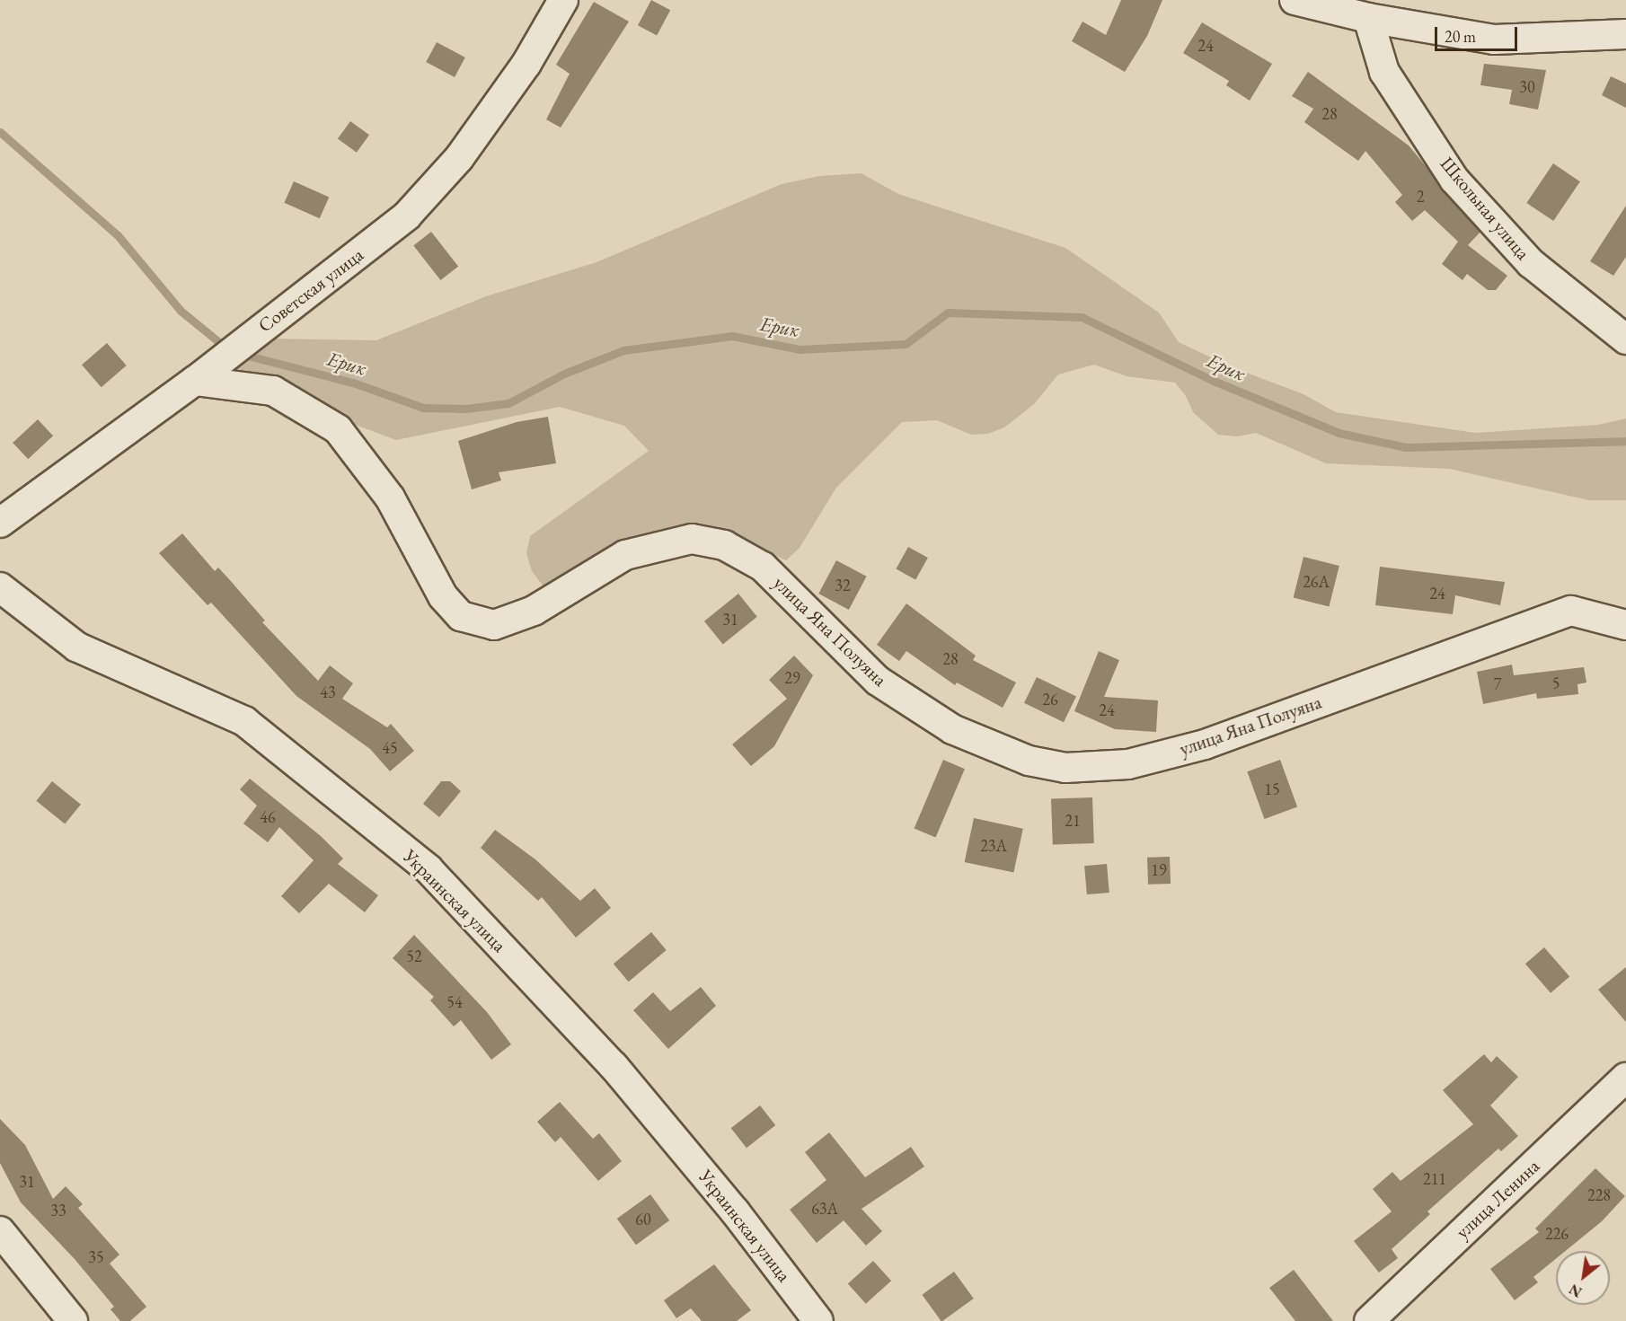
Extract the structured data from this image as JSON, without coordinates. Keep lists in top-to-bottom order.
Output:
{
  "streets": {
    "street": [
      "Школьная улица",
      "Советская улица",
      "улица Яна Полуяна",
      "Украинская улица",
      "улица Ленина"
    ]
  },
  "crossings": [
    ["Советская улица", "улица Яна Полуяна"]
  ],
  "water": ["Ерик"],
  "house_numbers": [
    "24",
    "30",
    "28",
    "2",
    "26А",
    "32",
    "24",
    "31",
    "28",
    "29",
    "5",
    "7",
    "43",
    "26",
    "24",
    "45",
    "15",
    "46",
    "21",
    "23А",
    "19",
    "52",
    "54",
    "211",
    "31",
    "228",
    "63А",
    "33",
    "60",
    "226",
    "35"
  ],
  "scale_bar": "20 m",
  "north": "bottom left"
}
